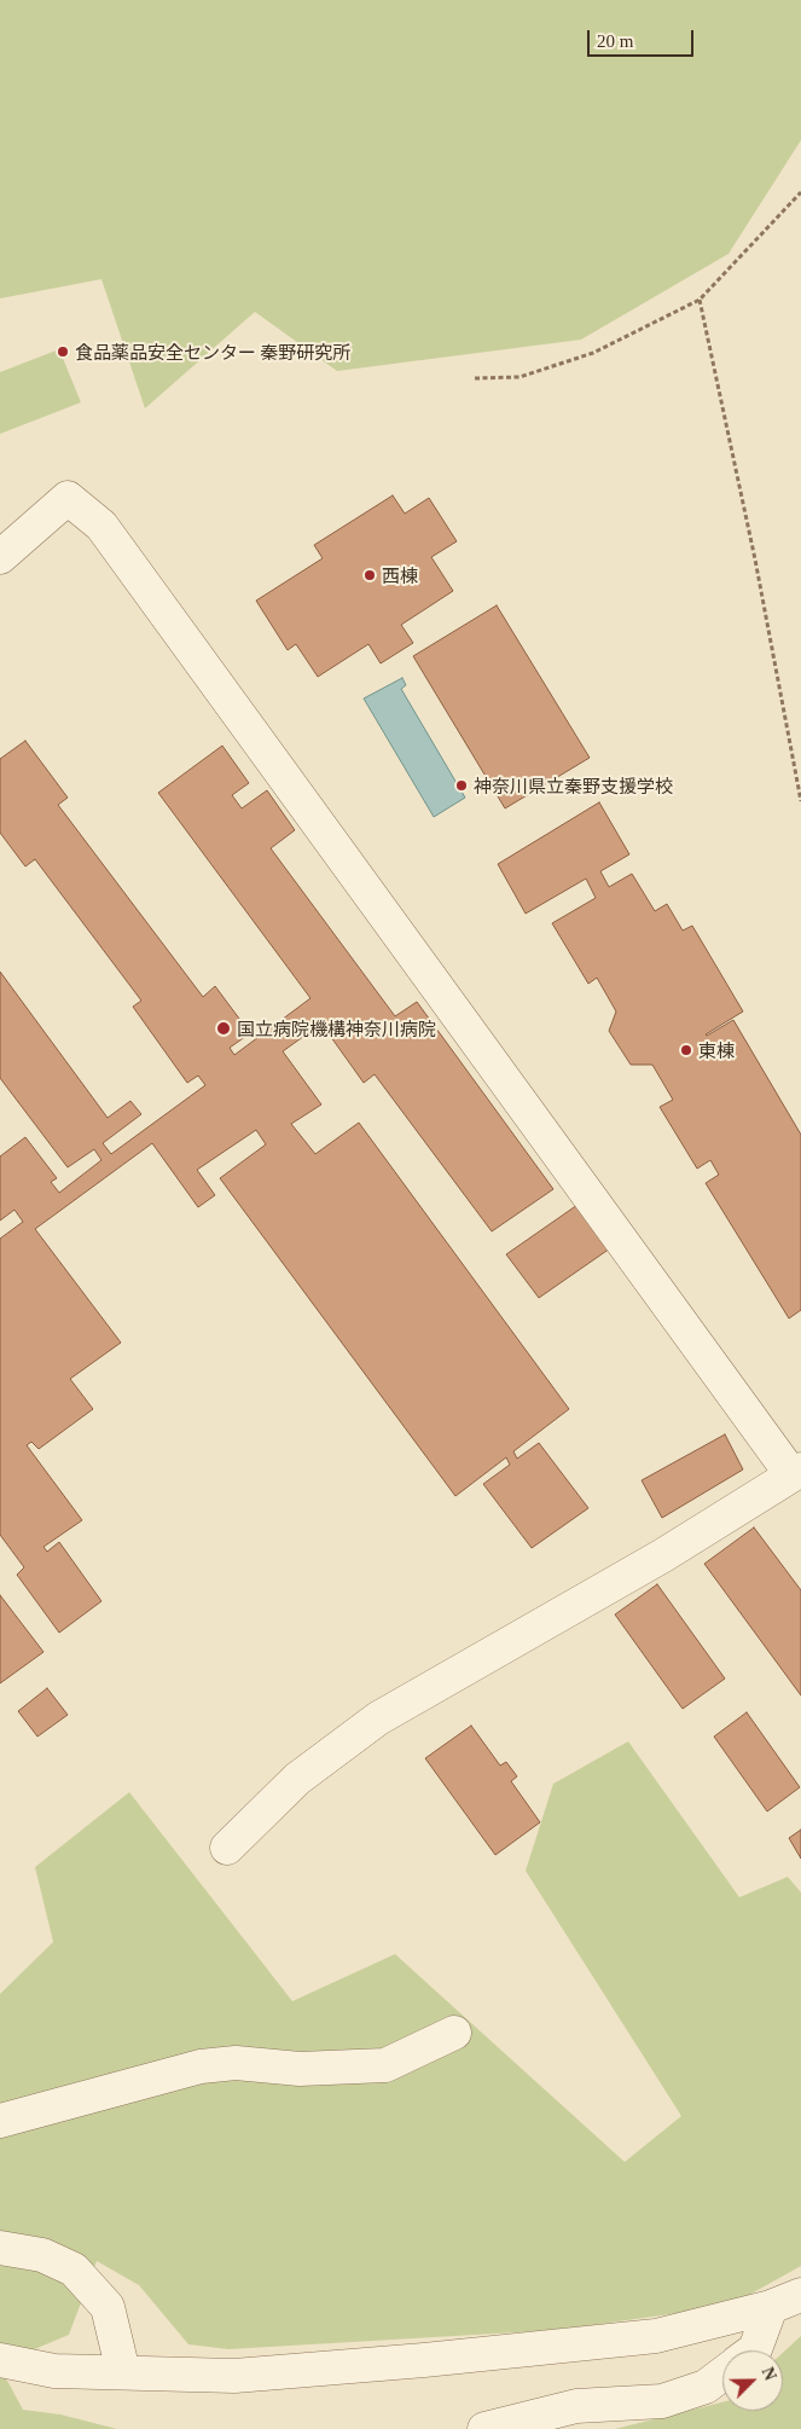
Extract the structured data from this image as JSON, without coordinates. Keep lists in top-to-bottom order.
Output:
{
  "places": [
    "食品薬品安全センター 秦野研究所",
    "西棟",
    "神奈川県立秦野支援学校",
    "国立病院機構神奈川病院",
    "東棟"
  ],
  "scale_bar": "20 m",
  "north": "top right"
}
